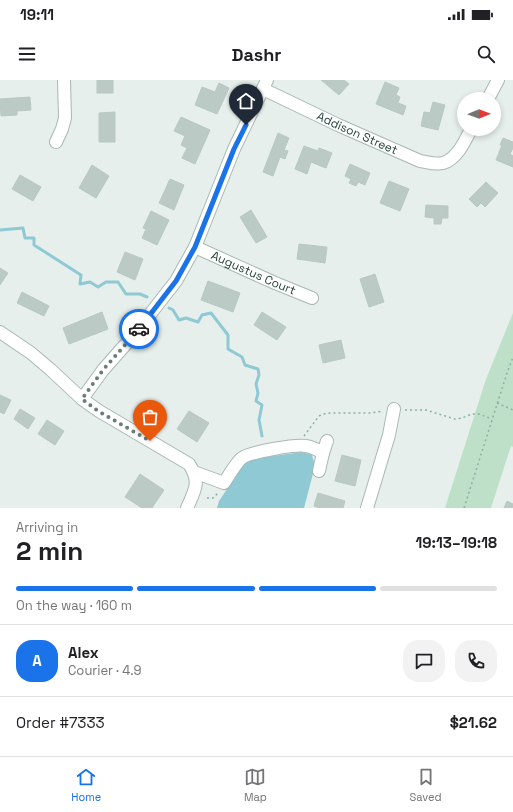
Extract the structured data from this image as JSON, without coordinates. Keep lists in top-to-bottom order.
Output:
{
  "streets": {
    "street": ["Addison Street", "Augustus Court"]
  },
  "north": "right",
  "page": {
    "status": "19:11",
    "header": "Dashr",
    "heading": ["2 min", "Arriving in", "19:13–19:18"],
    "panel": [
      "Alex",
      "Courier · 4.9",
      "Order #7333",
      "$21.62"
    ],
    "bar": "On the way · 160 m",
    "round": "A",
    "tabs": ["Home", "Map", "Saved"]
  }
}
